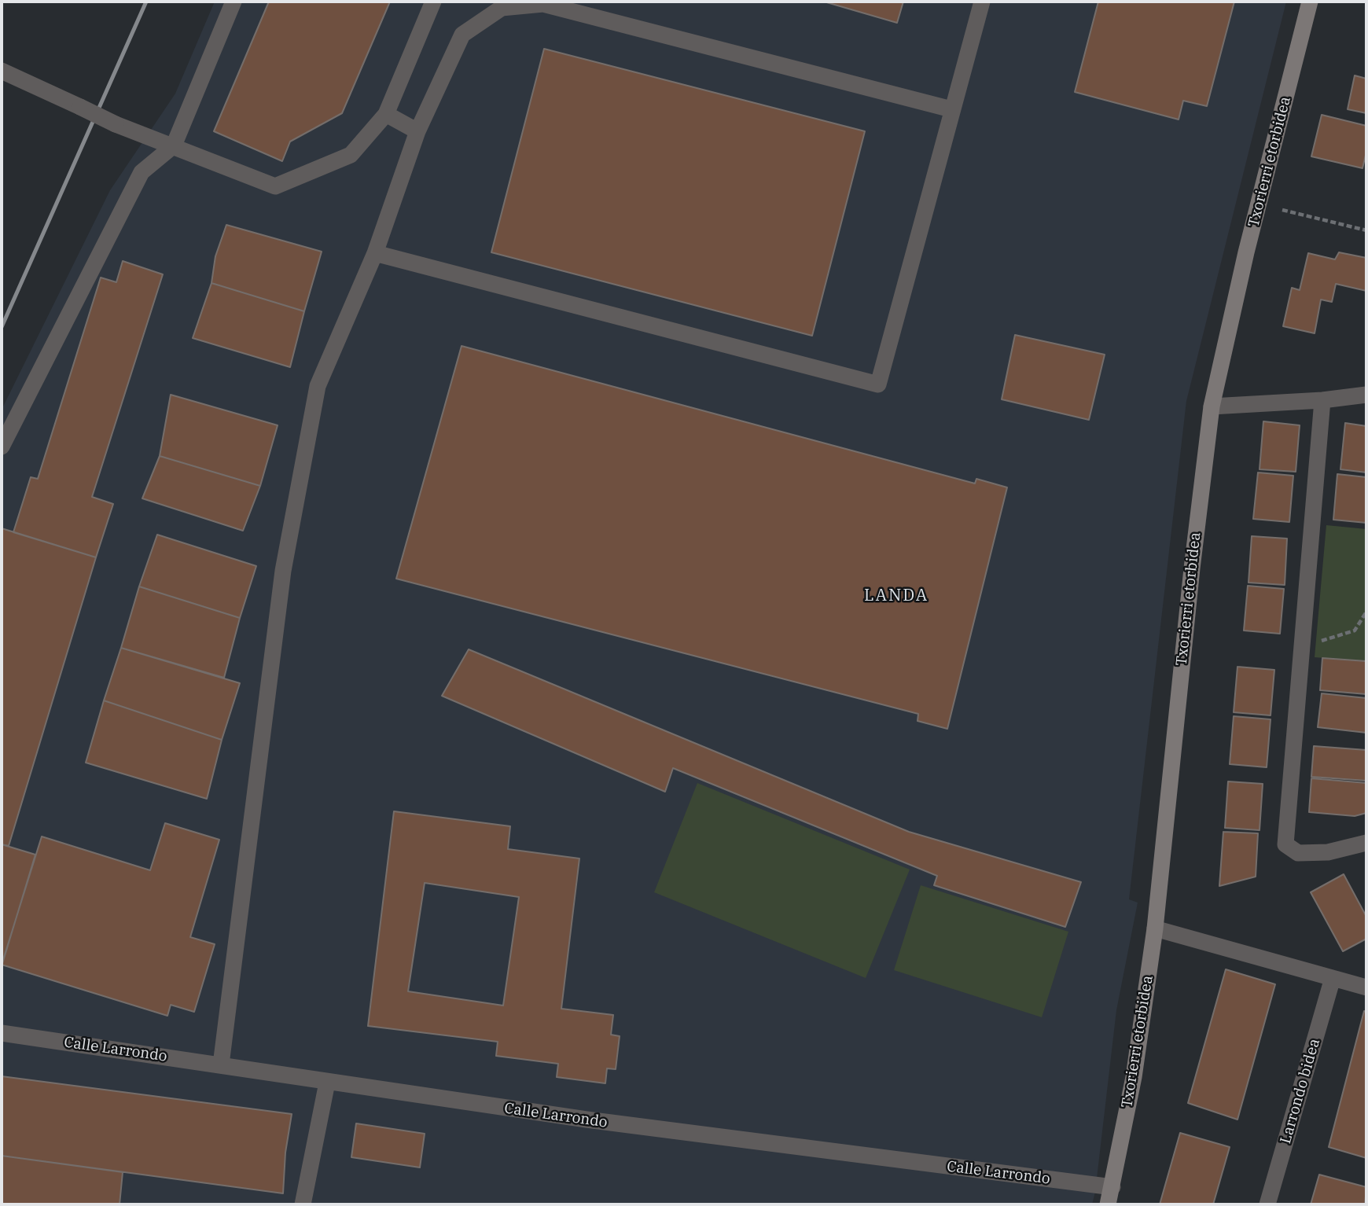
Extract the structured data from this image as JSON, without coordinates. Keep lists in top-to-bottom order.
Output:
{
  "streets": {
    "street": ["Txorierri etorbidea", "Calle Larrondo", "Larrondo bidea"]
  },
  "crossings": [
    ["Txorierri etorbidea", "Calle Larrondo"]
  ],
  "districts": ["LANDA"]
}
